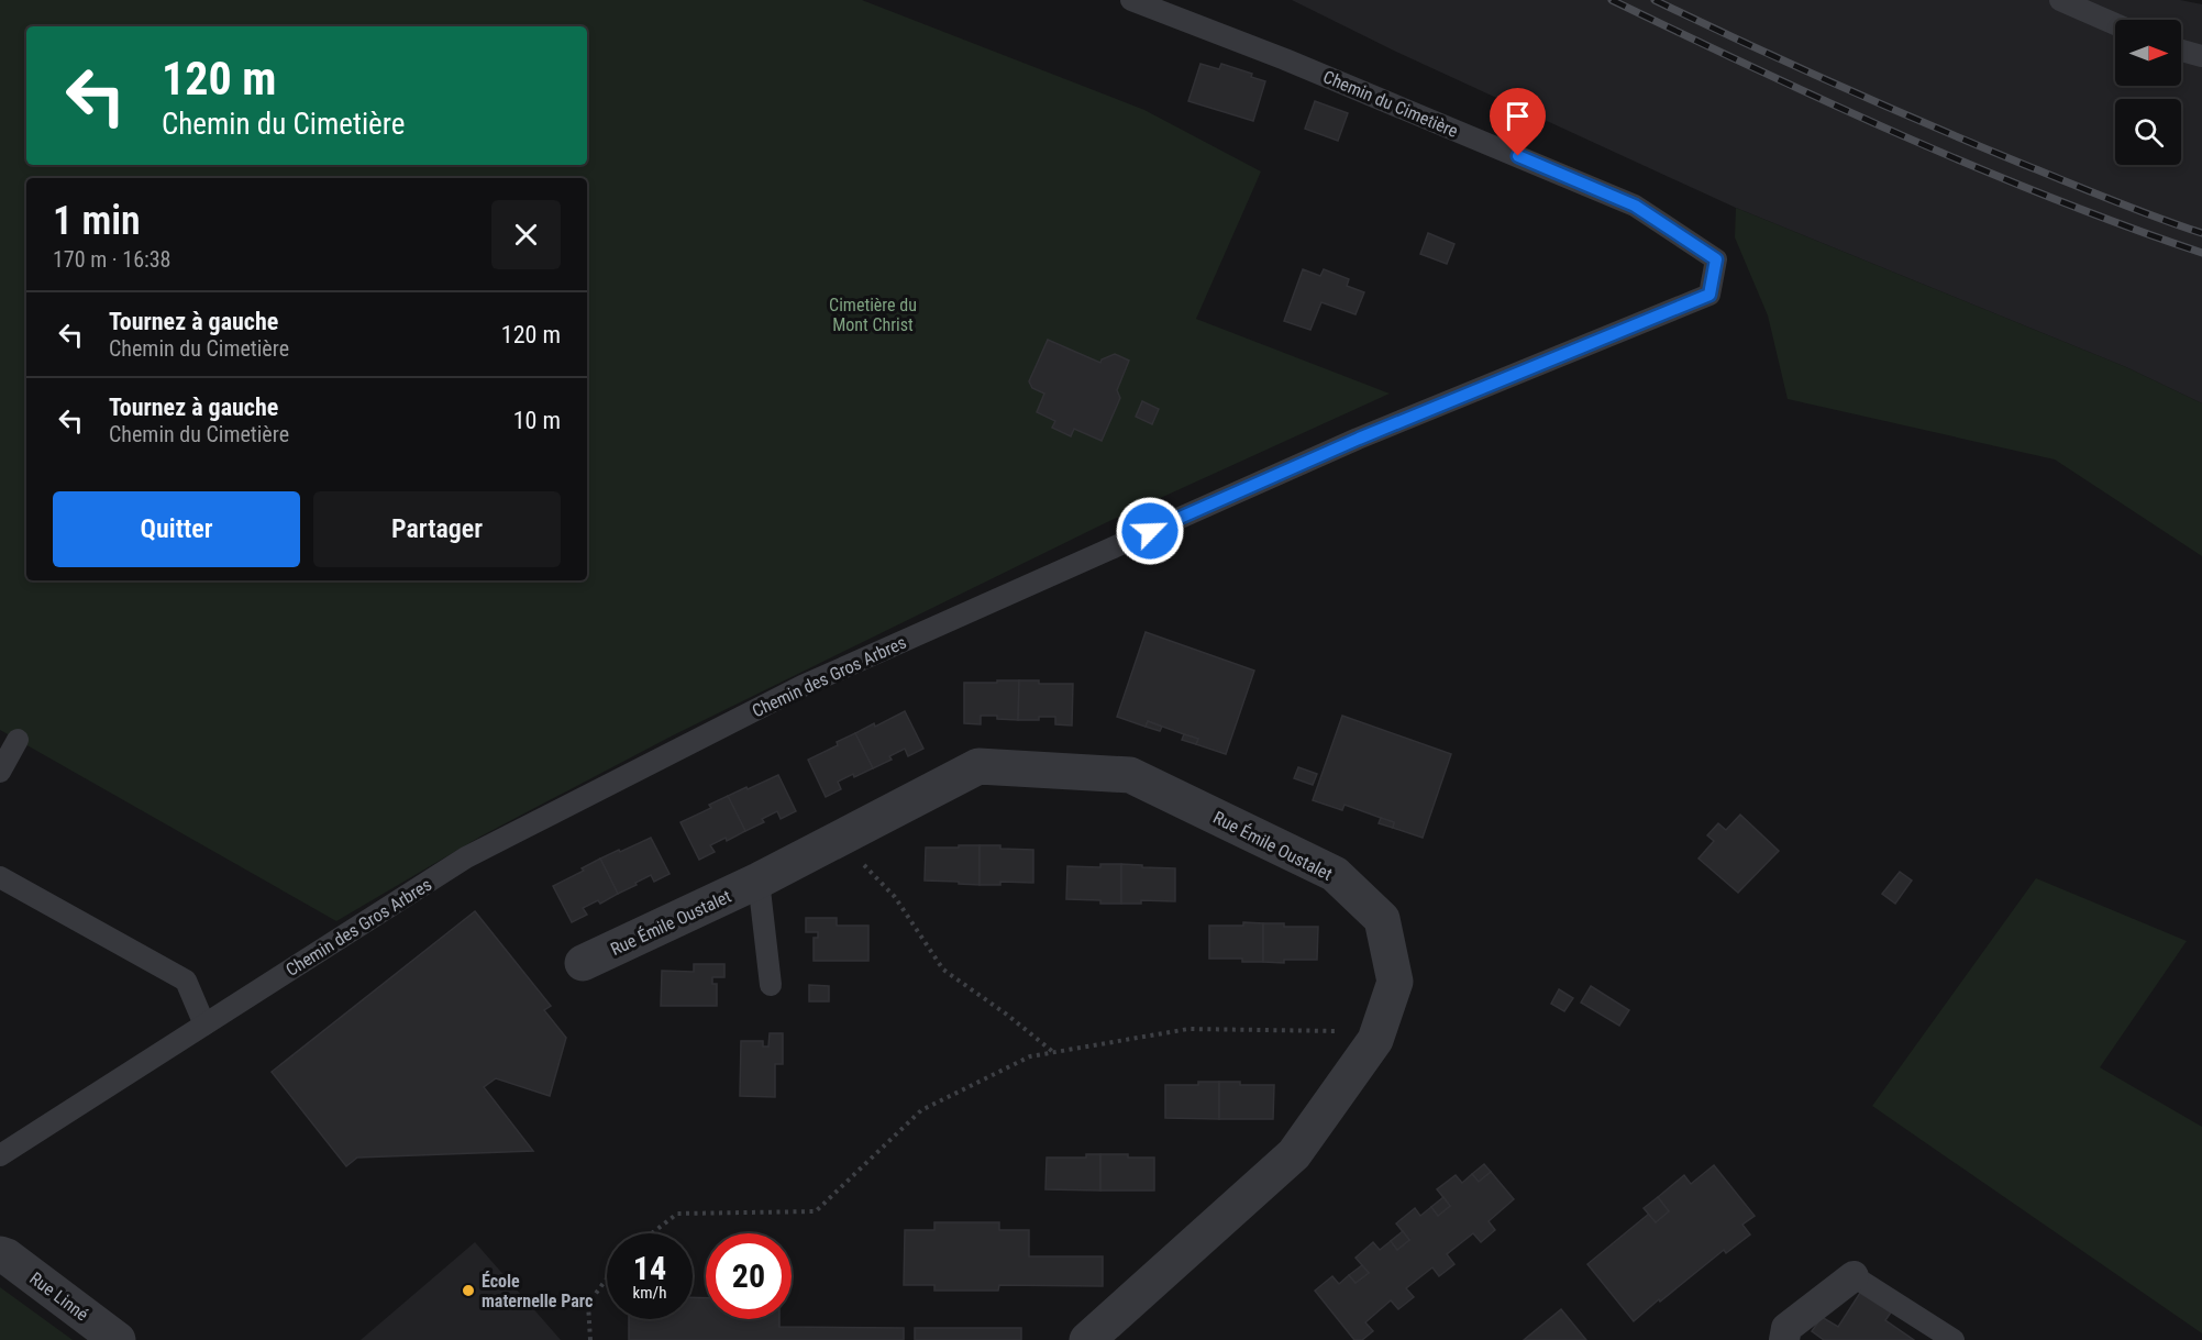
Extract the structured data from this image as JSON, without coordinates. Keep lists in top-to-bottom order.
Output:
{
  "streets": {
    "street": ["Rue Émile Oustalet", "Rue Linné"],
    "lane": ["Chemin du Cimetière", "Chemin des Gros Arbres"]
  },
  "crossings": [
    ["Chemin du Cimetière", "Chemin des Gros Arbres"]
  ],
  "parks": ["Cimetière du Mont Christ"],
  "places": ["École maternelle Parc"],
  "north": "right",
  "page": {
    "turn": ["120 m", "Chemin du Cimetière"],
    "heading": ["1 min", "170 m · 16:38"],
    "list": [
      {
        "name": "Tournez à gauche",
        "note": "Chemin du Cimetière",
        "value": "120 m"
      },
      {
        "name": "Tournez à gauche",
        "note": "Chemin du Cimetière",
        "value": "10 m"
      }
    ],
    "buttons": ["Quitter", "Partager"],
    "speed": "14 km/h",
    "limit": "20"
  }
}
